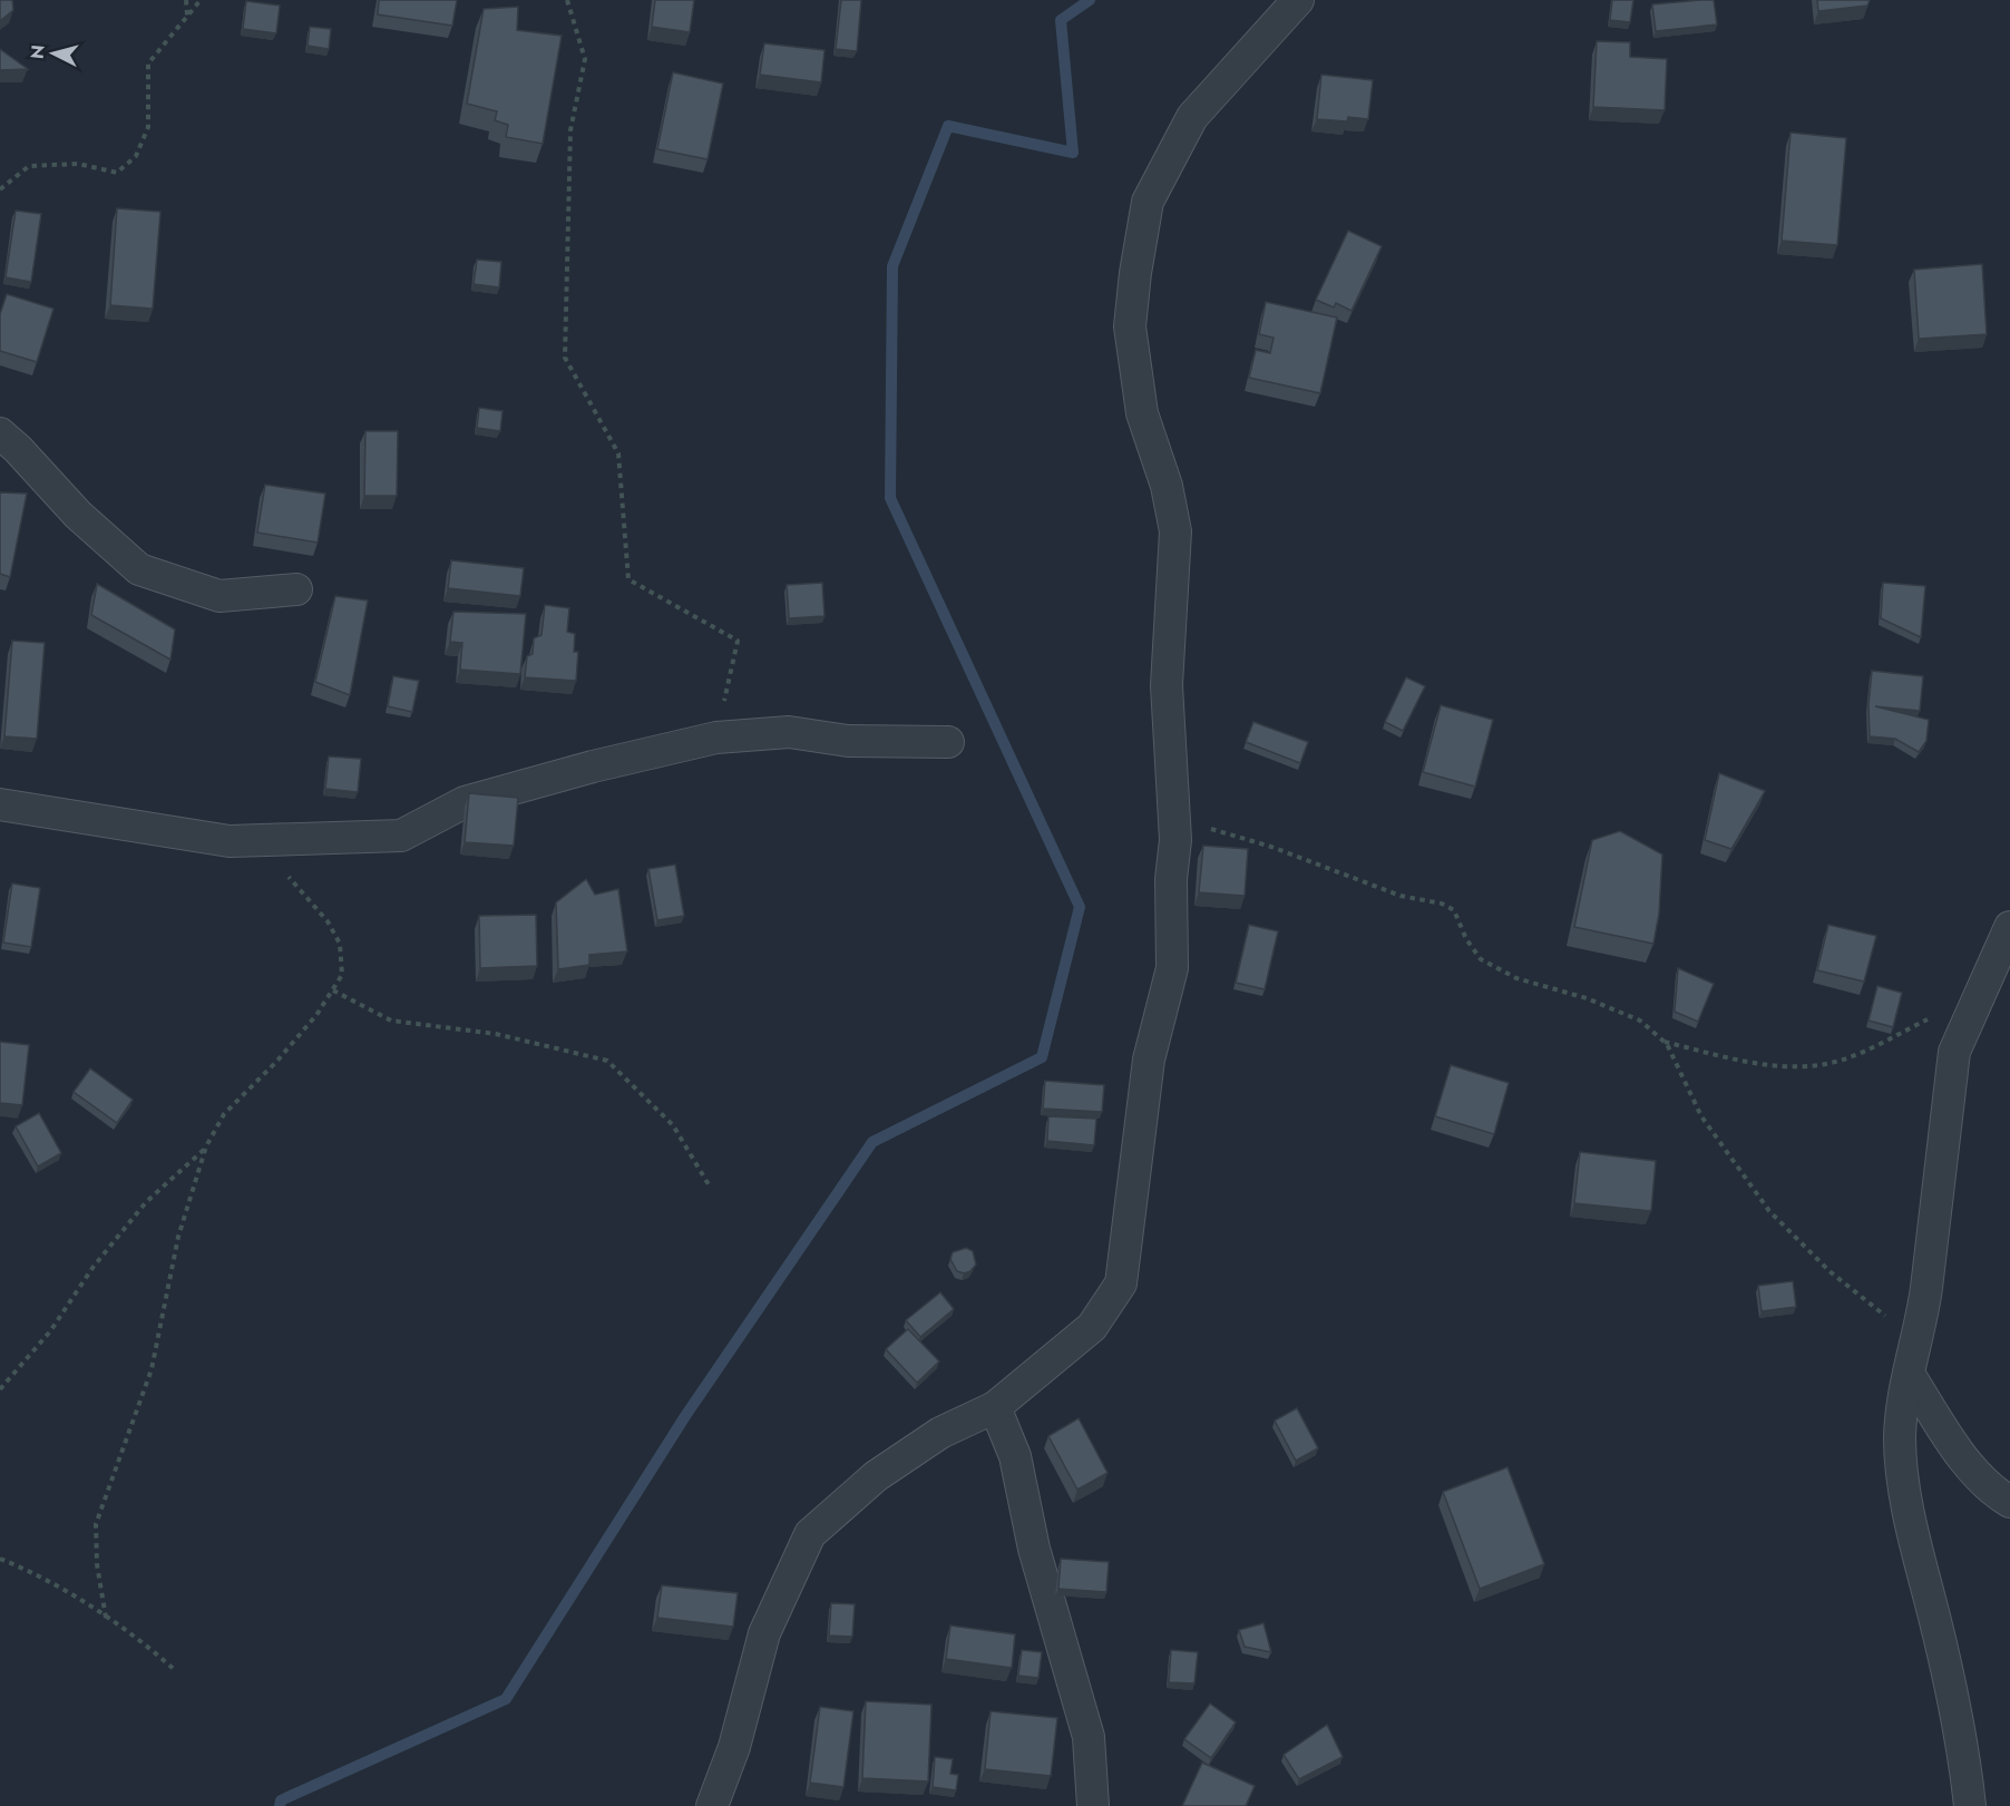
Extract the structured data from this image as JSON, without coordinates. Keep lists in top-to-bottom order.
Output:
{
  "north": "left"
}
